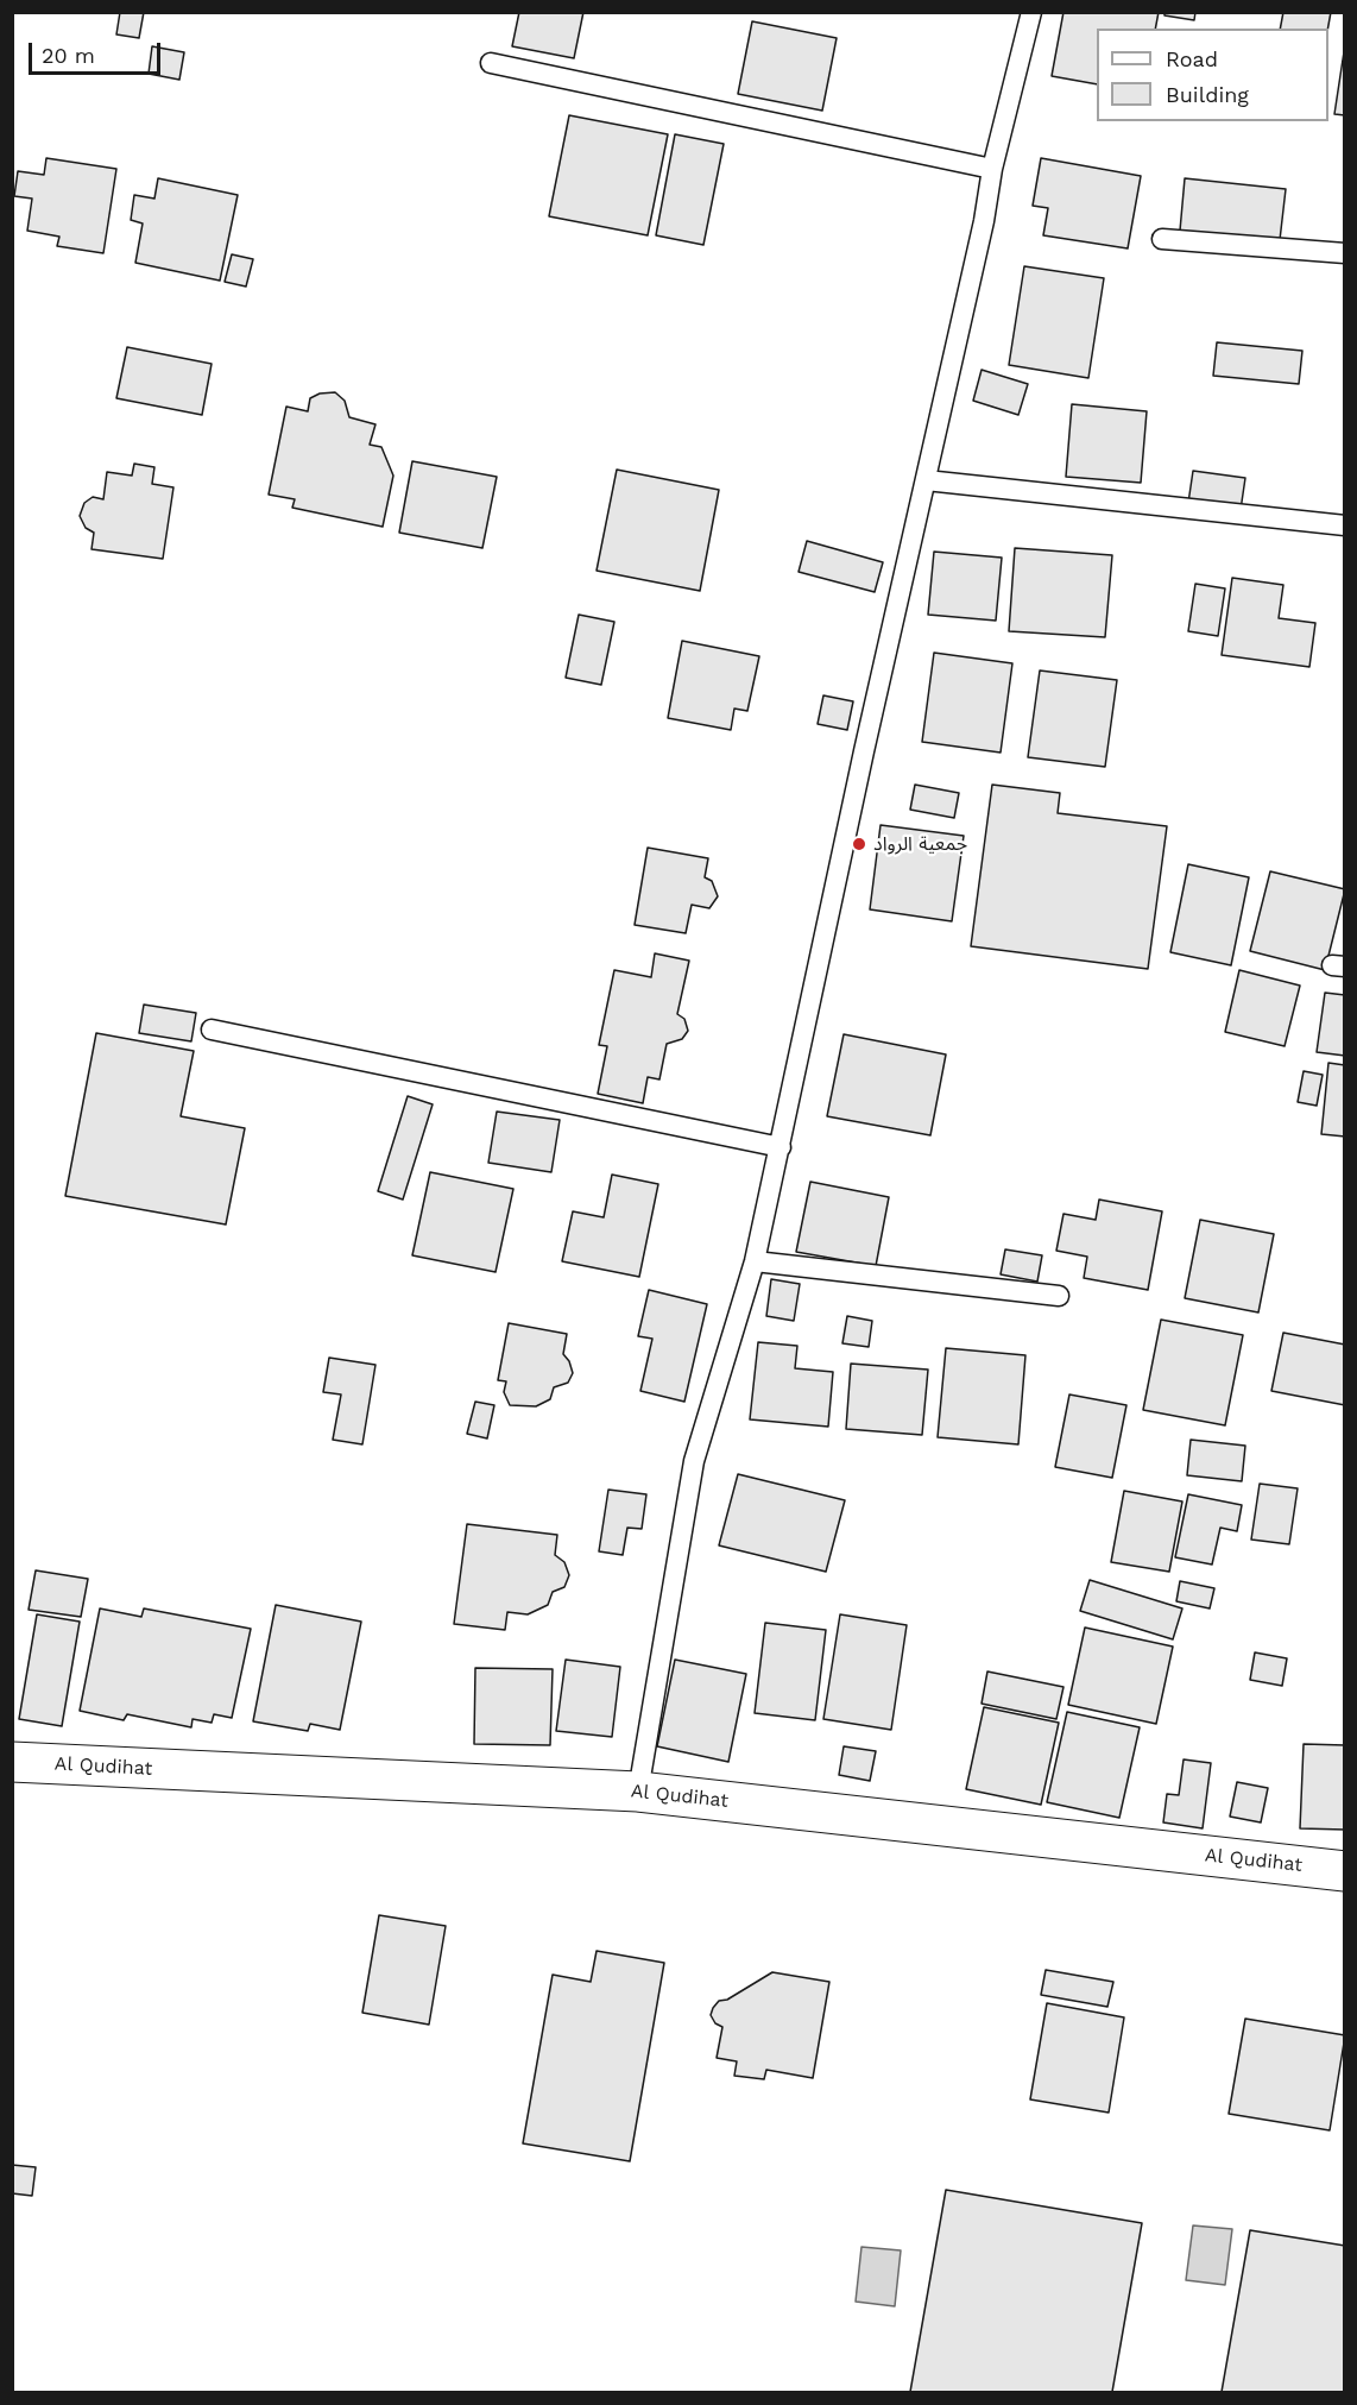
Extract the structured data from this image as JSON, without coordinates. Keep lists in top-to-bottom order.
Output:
{
  "streets": {
    "street": ["Al Qudihat"]
  },
  "places": ["جمعية الرواد"],
  "legend": ["Road", "Building"],
  "scale_bar": "20 m"
}
